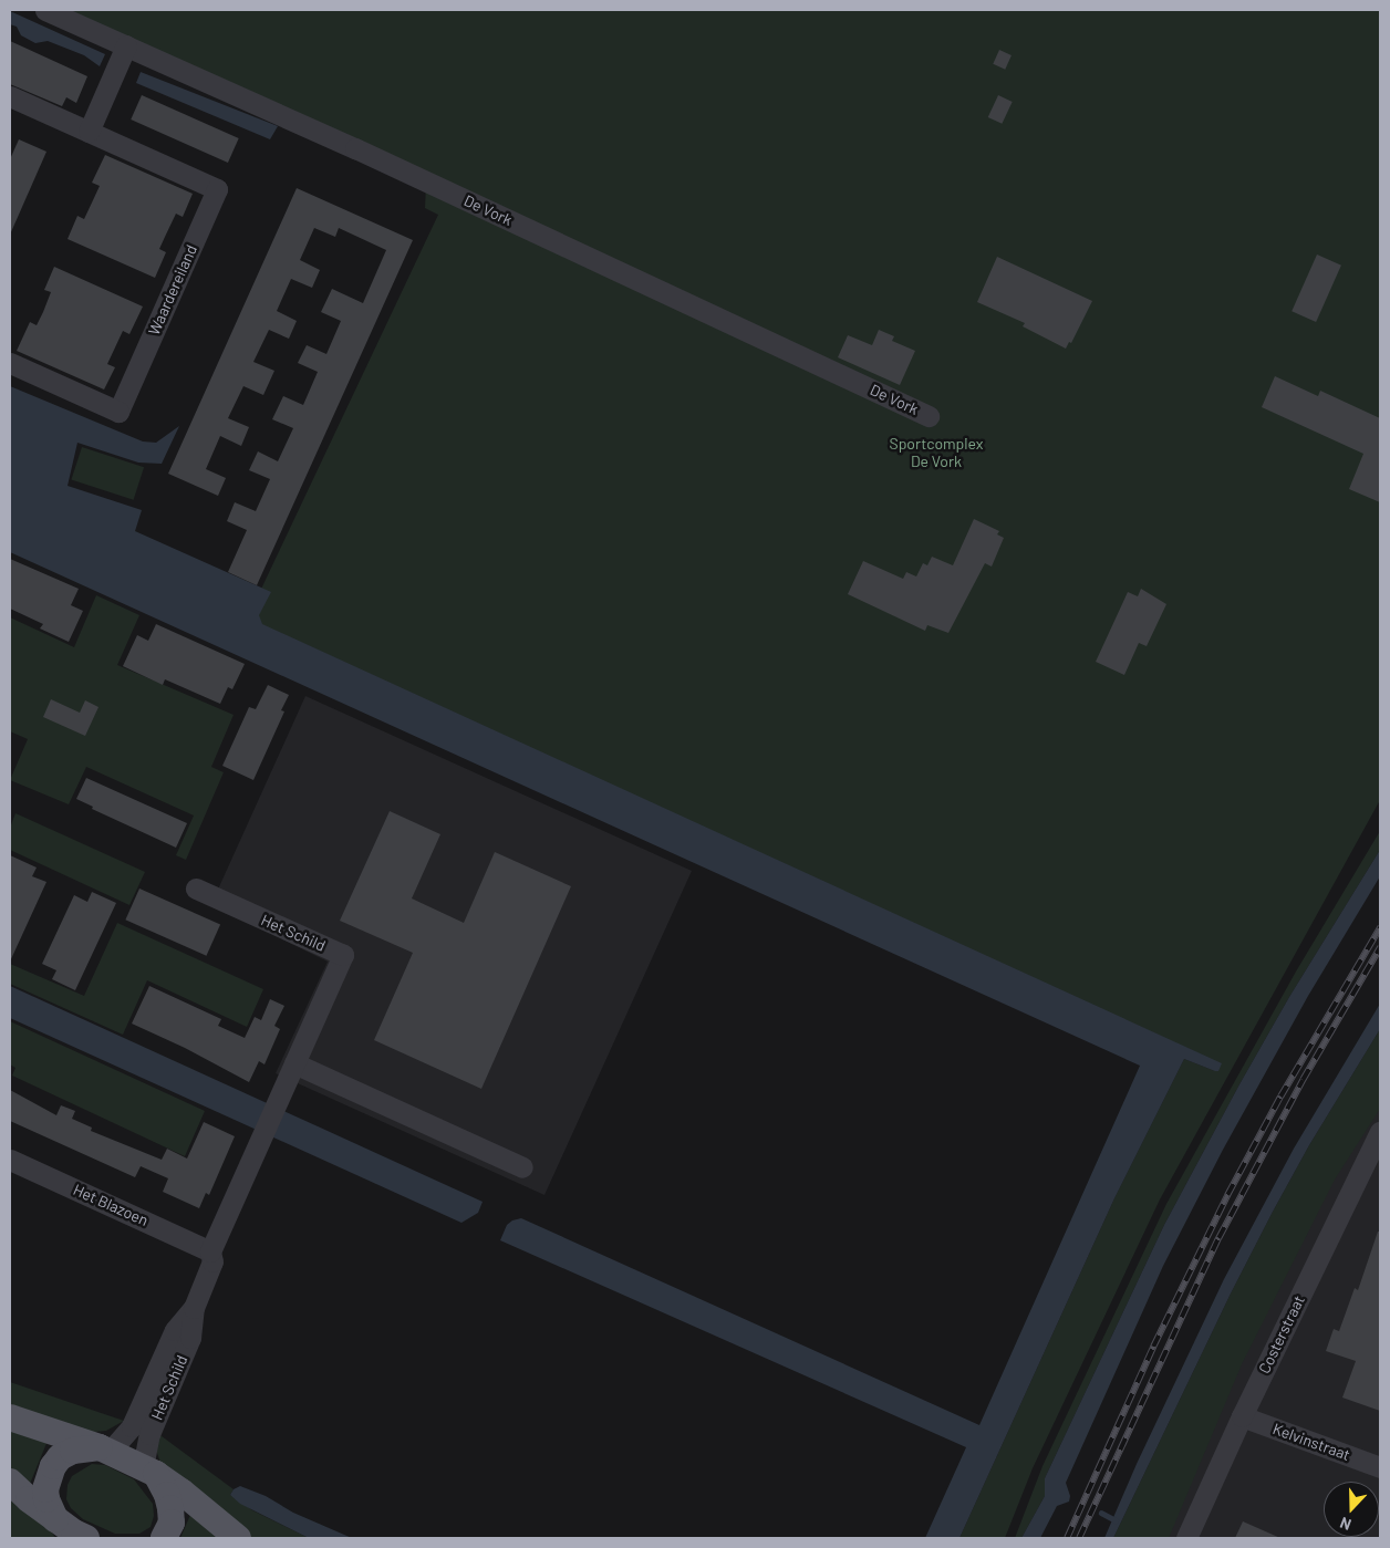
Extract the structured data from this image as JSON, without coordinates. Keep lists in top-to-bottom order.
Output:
{
  "streets": {
    "street": [
      "De Vork",
      "Waardereiland",
      "Het Schild",
      "Het Blazoen",
      "Costerstraat",
      "Kelvinstraat"
    ]
  },
  "crossings": [
    ["Het Schild", "Het Blazoen"],
    ["Costerstraat", "Kelvinstraat"]
  ],
  "parks": ["Sportcomplex De Vork"],
  "north": "bottom"
}
